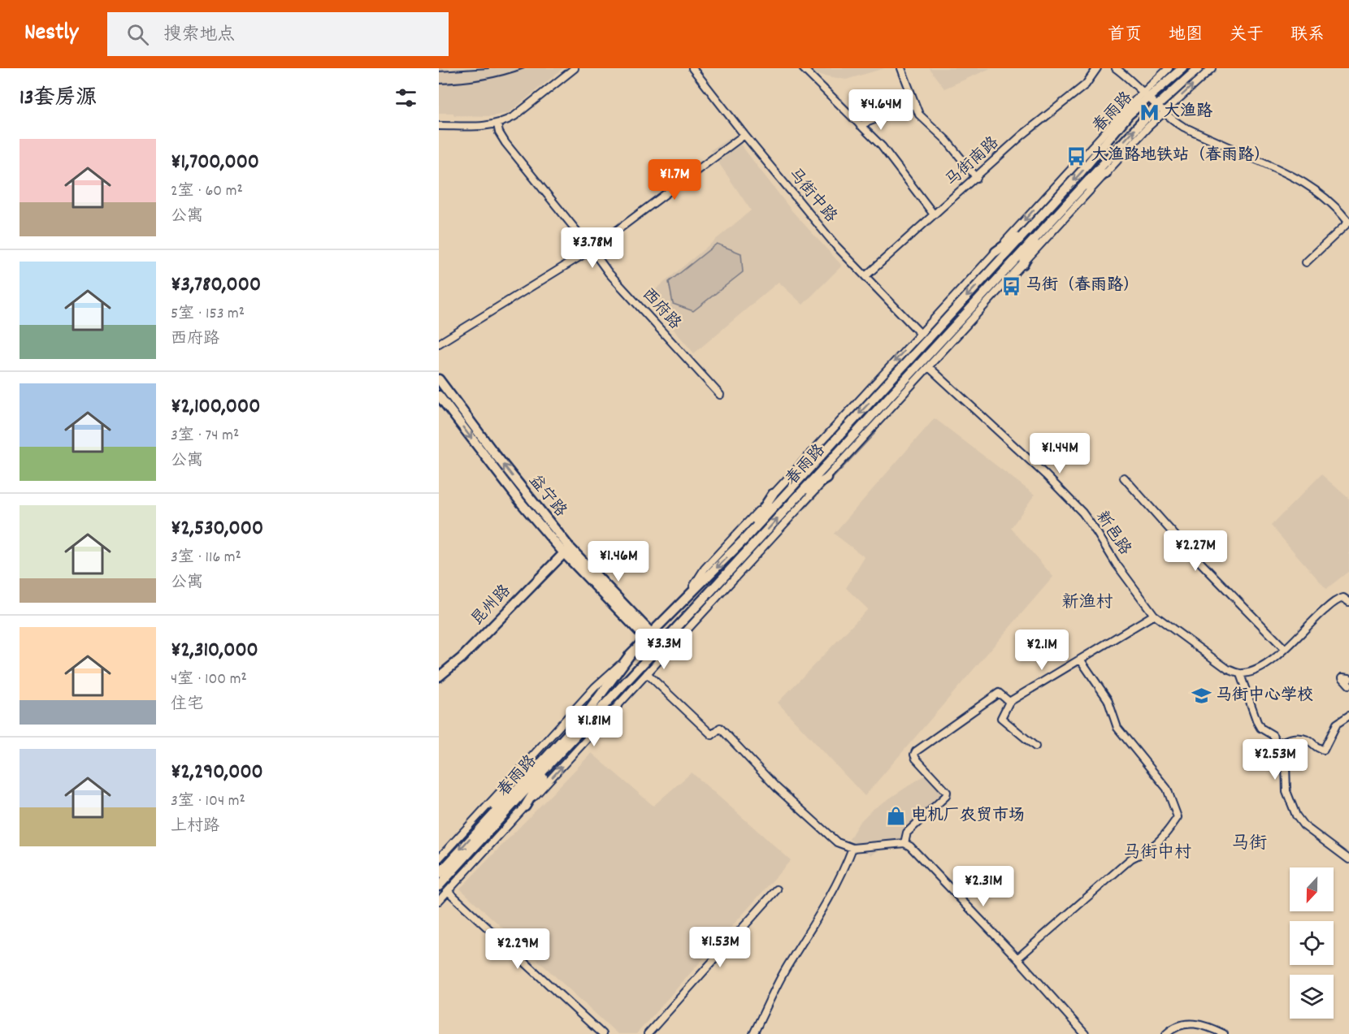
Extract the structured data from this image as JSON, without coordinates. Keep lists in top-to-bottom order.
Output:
{
  "streets": {
    "main road": ["春雨路", "益宁路", "昆州路"],
    "street": [
      "马街南路",
      "马街中路",
      "西府路",
      "新邑路"
    ]
  },
  "crossings": [
    ["春雨路", "益宁路"],
    ["马街南路", "马街中路"],
    ["益宁路", "昆州路"]
  ],
  "districts": ["新渔村", "马街", "马街中村"],
  "places": {
    "metro station": ["大渔路"],
    "bus stop": ["大渔路地铁站（春雨路）", "马街（春雨路）"],
    "school or university": ["马街中心学校"],
    "shop": ["电机厂农贸市场"]
  },
  "north": "bottom",
  "page": {
    "header": "Nestly",
    "search": "搜索地点",
    "nav": [
      "首页",
      "地图",
      "关于",
      "联系"
    ],
    "heading": "13套房源",
    "price": [
      "¥4.64M",
      "¥1.7M",
      "¥3.78M",
      "¥1.44M",
      "¥2.27M",
      "¥1.46M",
      "¥3.3M",
      "¥2.1M",
      "¥1.81M",
      "¥2.53M",
      "¥2.31M",
      "¥1.53M",
      "¥2.29M"
    ],
    "list": [
      {
        "name": "¥1,700,000",
        "note": "2室 · 60 m² · 公寓"
      },
      {
        "name": "¥3,780,000",
        "note": "5室 · 153 m² · 西府路"
      },
      {
        "name": "¥2,100,000",
        "note": "3室 · 74 m² · 公寓"
      },
      {
        "name": "¥2,530,000",
        "note": "3室 · 116 m² · 公寓"
      },
      {
        "name": "¥2,310,000",
        "note": "4室 · 100 m² · 住宅"
      },
      {
        "name": "¥2,290,000",
        "note": "3室 · 104 m² · 上村路"
      }
    ]
  }
}
